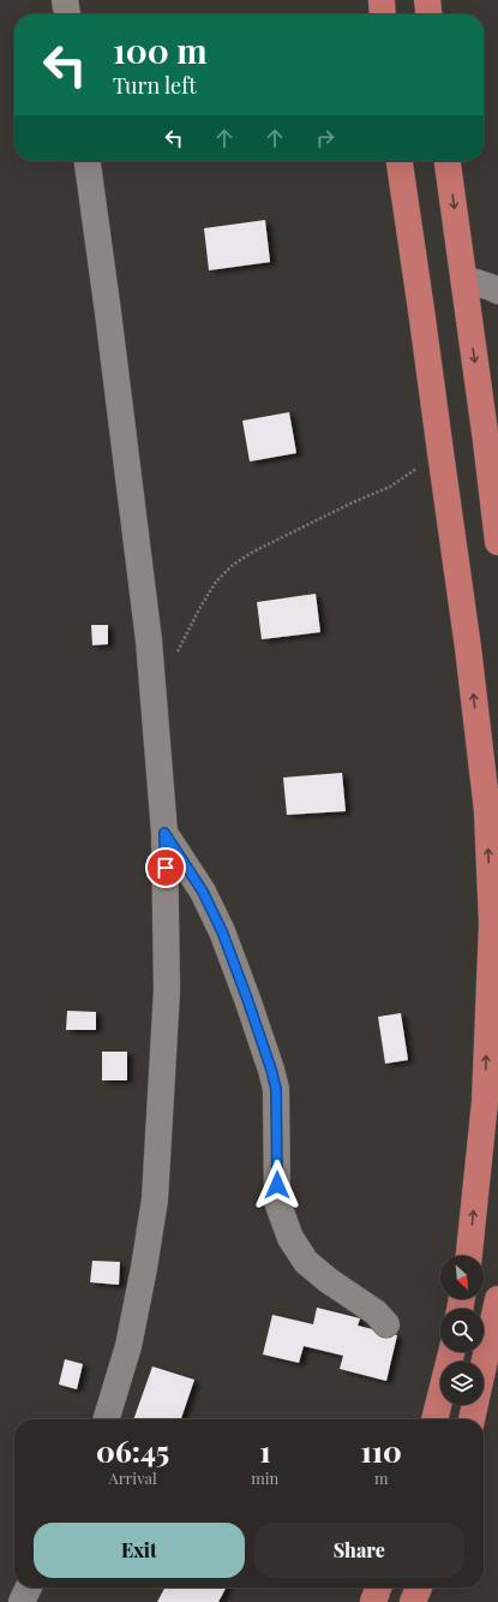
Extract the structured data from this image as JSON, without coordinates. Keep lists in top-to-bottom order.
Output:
{
  "north": "bottom right",
  "page": {
    "turn": ["100 m", "Turn left"],
    "eta": [
      "06:45",
      "Arrival",
      "1",
      "min",
      "110",
      "m"
    ],
    "buttons": ["Exit", "Share"]
  }
}
